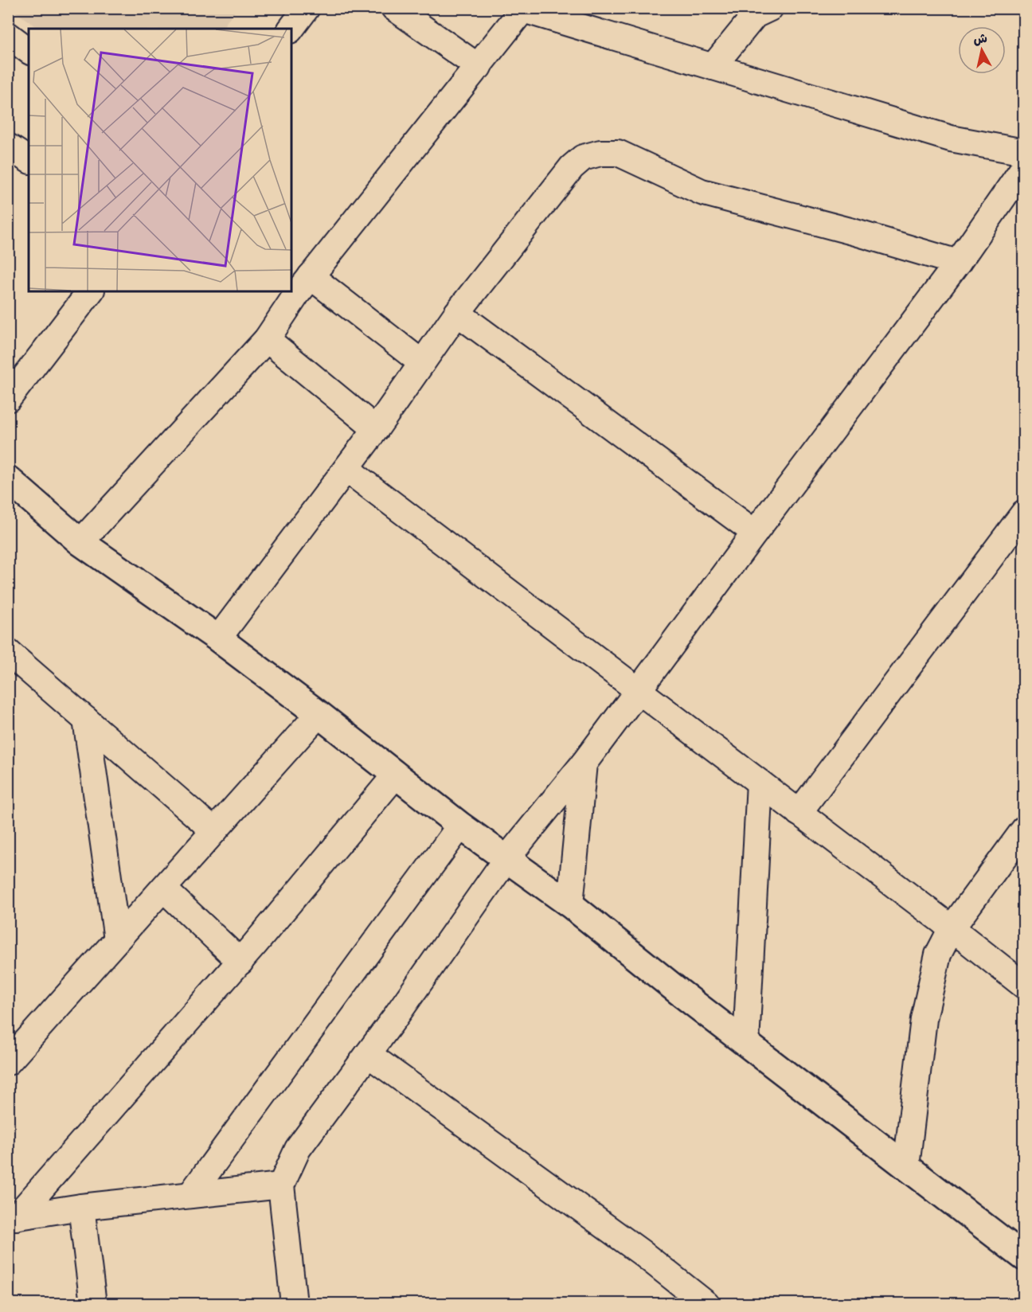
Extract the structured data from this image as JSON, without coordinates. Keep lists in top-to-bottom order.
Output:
{
  "north": "top"
}
